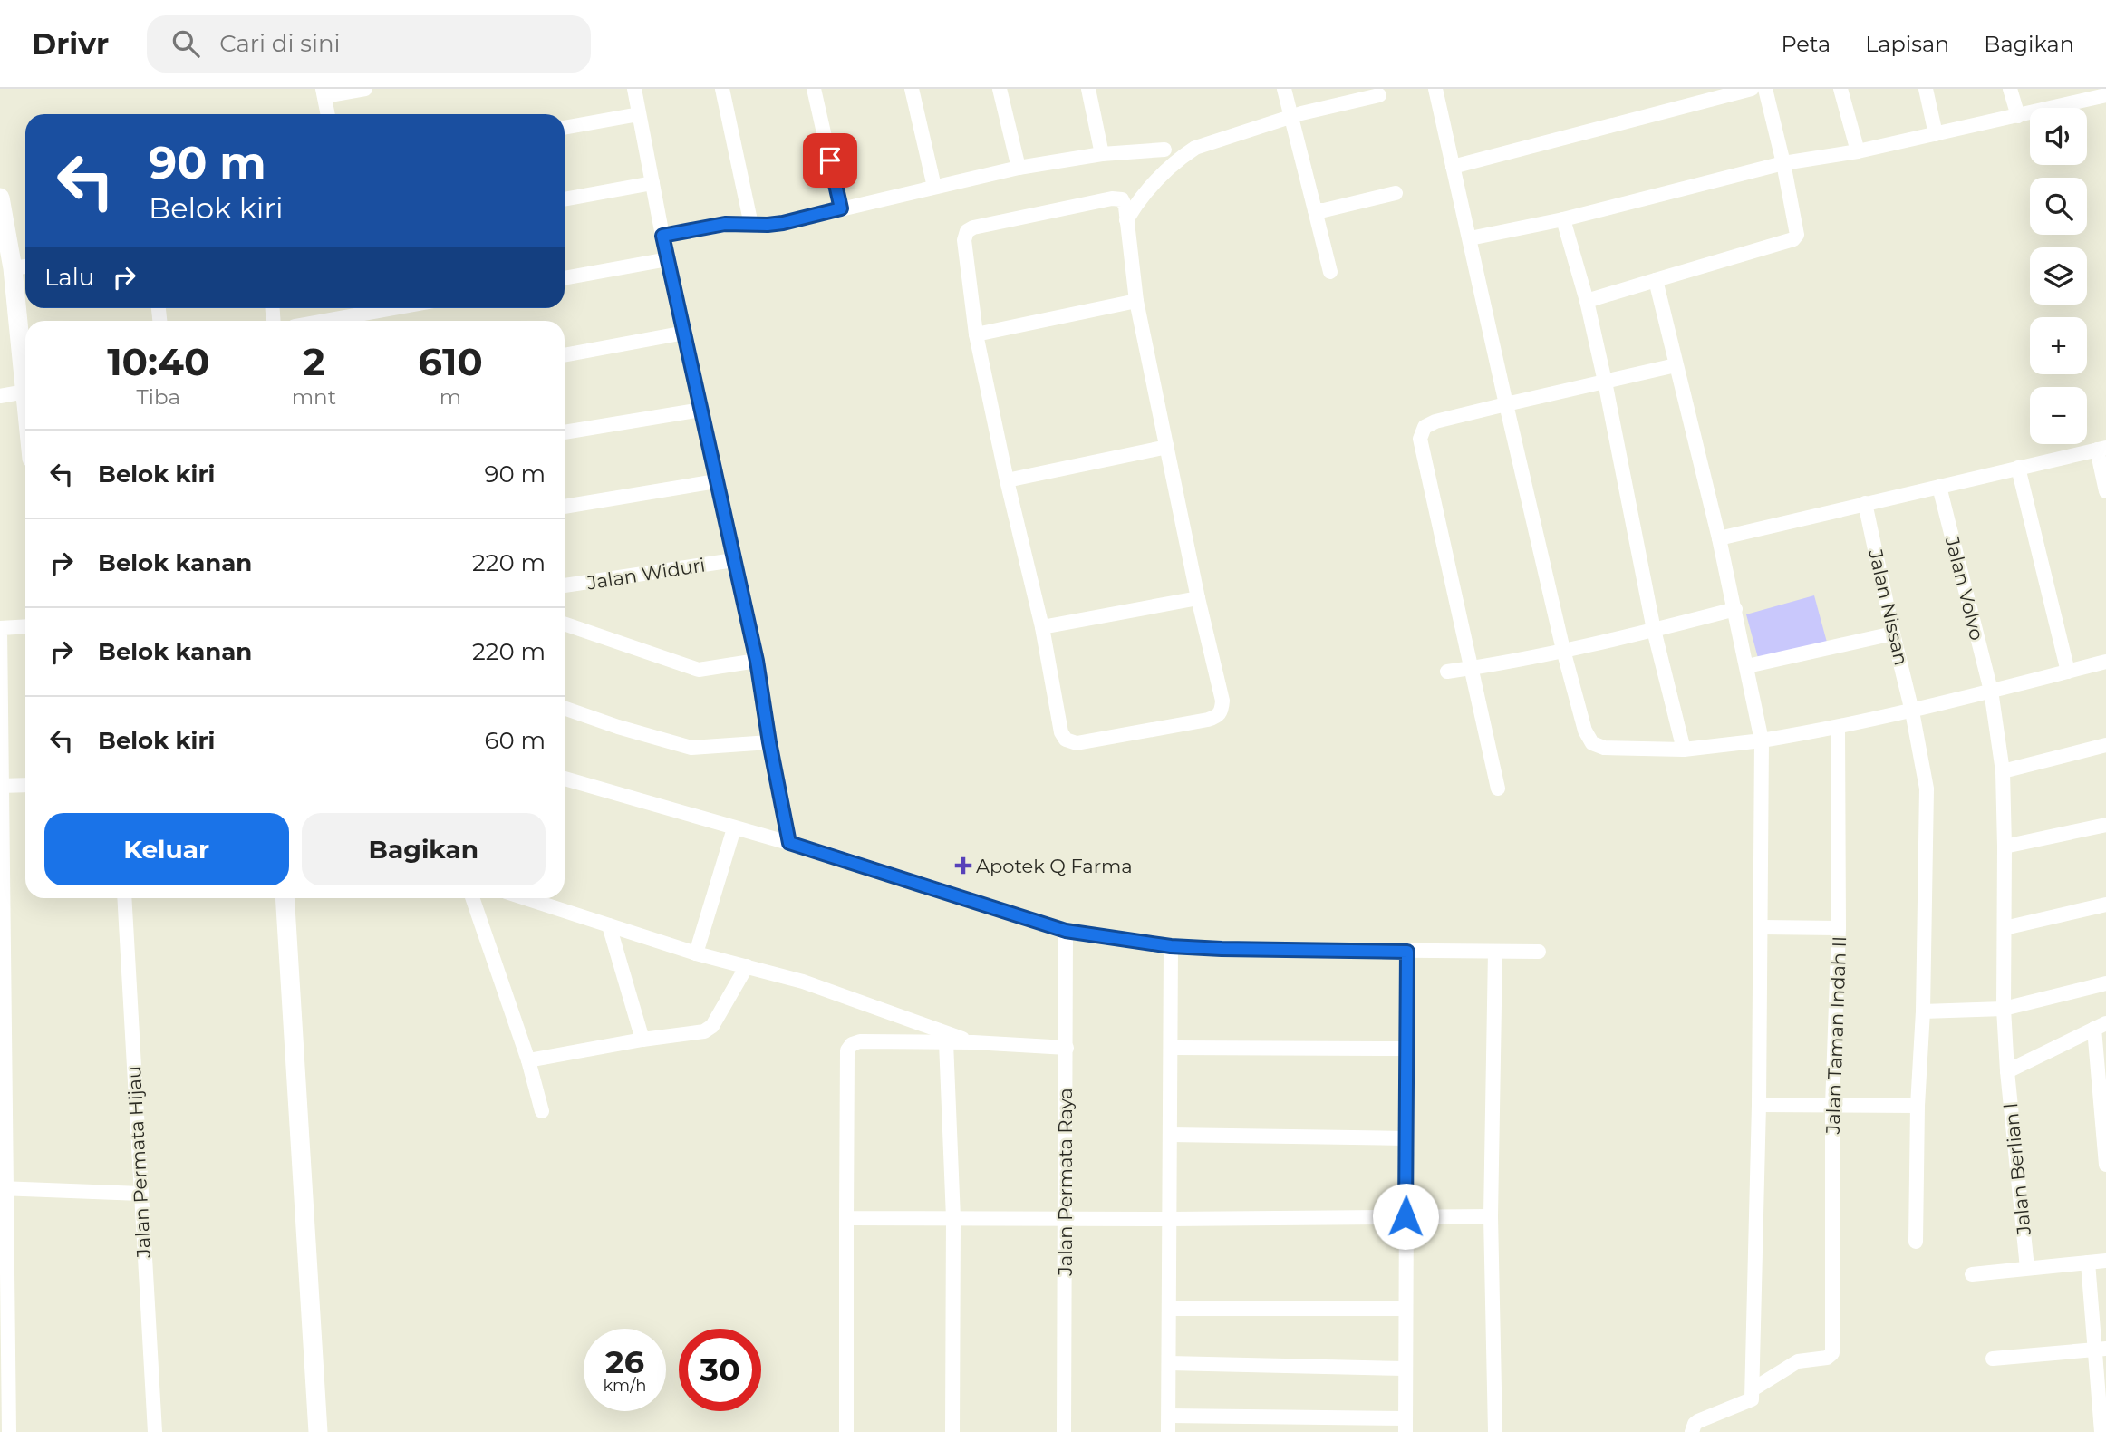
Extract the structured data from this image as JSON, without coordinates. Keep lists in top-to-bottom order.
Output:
{
  "streets": {
    "street": [
      "Jalan Widuri",
      "Jalan Volvo",
      "Jalan Nissan",
      "Jalan Taman Indah II",
      "Jalan Permata Hijau",
      "Jalan Berlian l",
      "Jalan Permata Raya"
    ]
  },
  "crossings": [
    ["Jalan Volvo", "Jalan Berlian l"]
  ],
  "places": {
    "health": ["Apotek Q Farma"]
  },
  "page": {
    "header": "Drivr",
    "search": "Cari di sini",
    "nav": ["Peta", "Lapisan", "Bagikan"],
    "map_buttons": ["+", "−"],
    "turn": ["90 m", "Belok kiri"],
    "then": "Lalu",
    "eta": [
      "10:40",
      "Tiba",
      "2",
      "mnt",
      "610",
      "m"
    ],
    "list": [
      {
        "name": "Belok kiri",
        "value": "90 m"
      },
      {
        "name": "Belok kanan",
        "value": "220 m"
      },
      {
        "name": "Belok kanan",
        "value": "220 m"
      },
      {
        "name": "Belok kiri",
        "value": "60 m"
      }
    ],
    "buttons": ["Keluar", "Bagikan"],
    "speed": "26 km/h",
    "limit": "30"
  }
}
